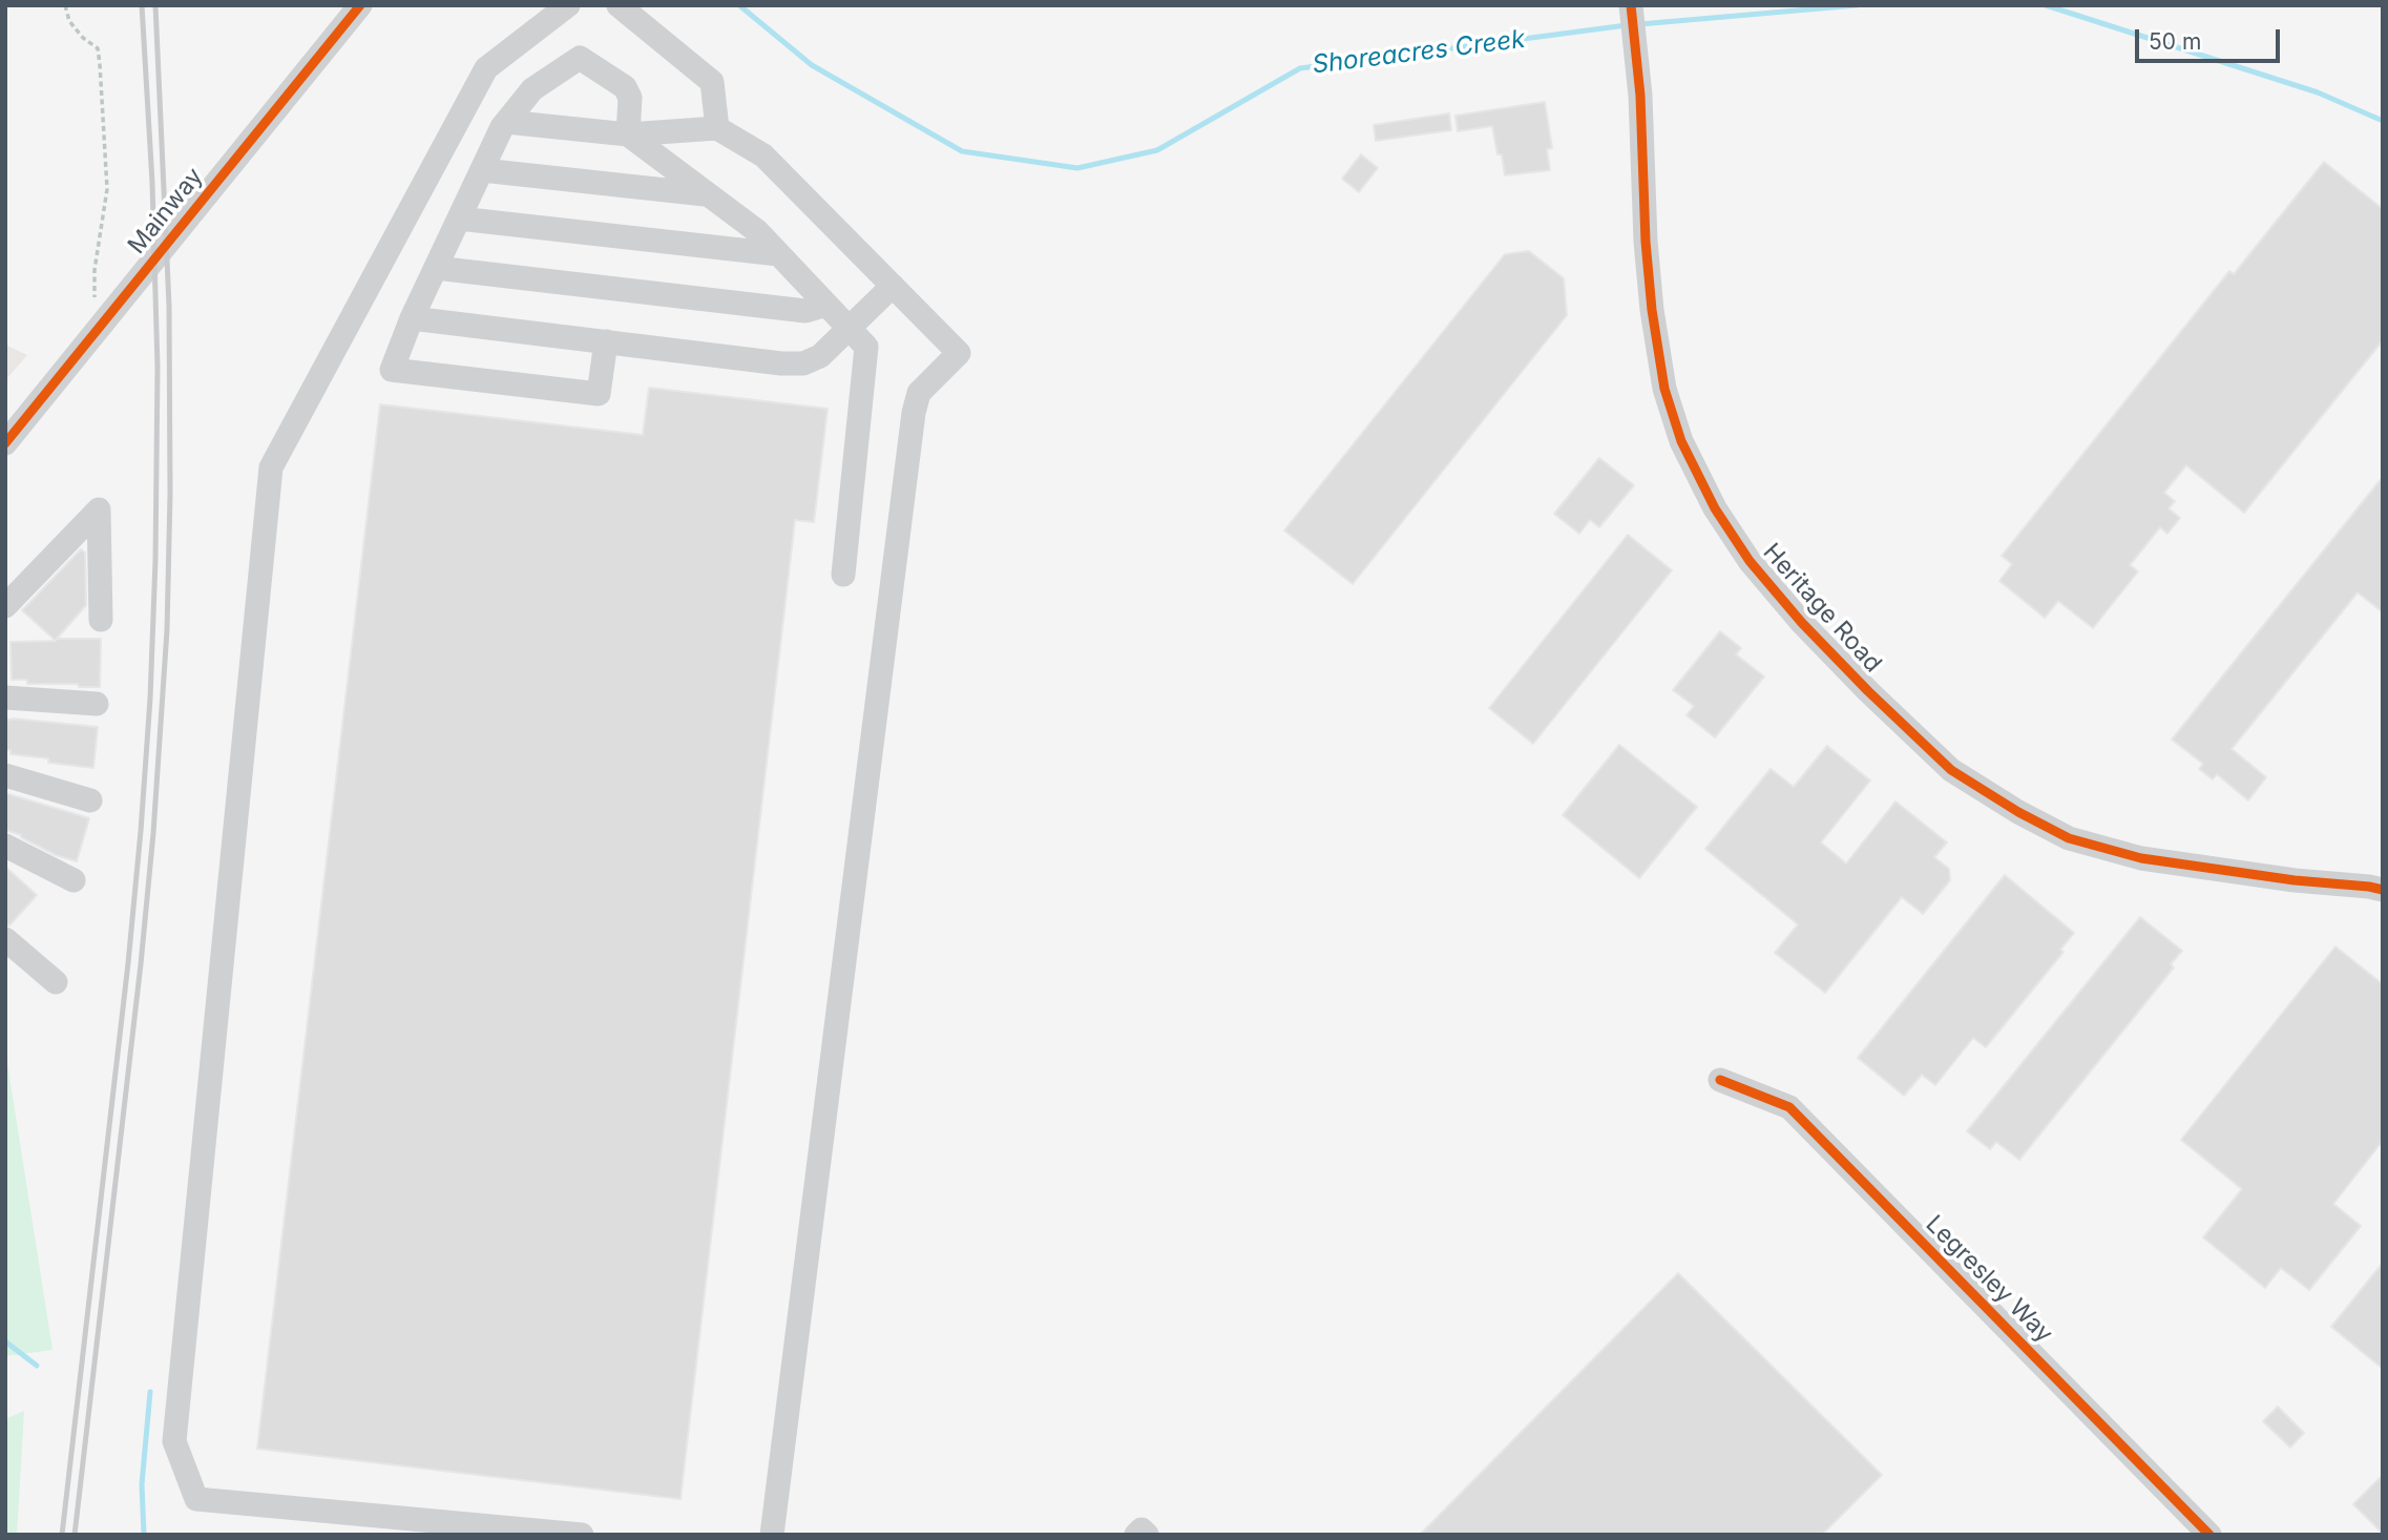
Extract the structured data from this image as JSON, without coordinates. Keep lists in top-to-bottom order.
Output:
{
  "streets": {
    "street": ["Mainway", "Heritage Road", "Legresley Way"]
  },
  "water": ["Shoreacres Creek"],
  "scale_bar": "50 m"
}
